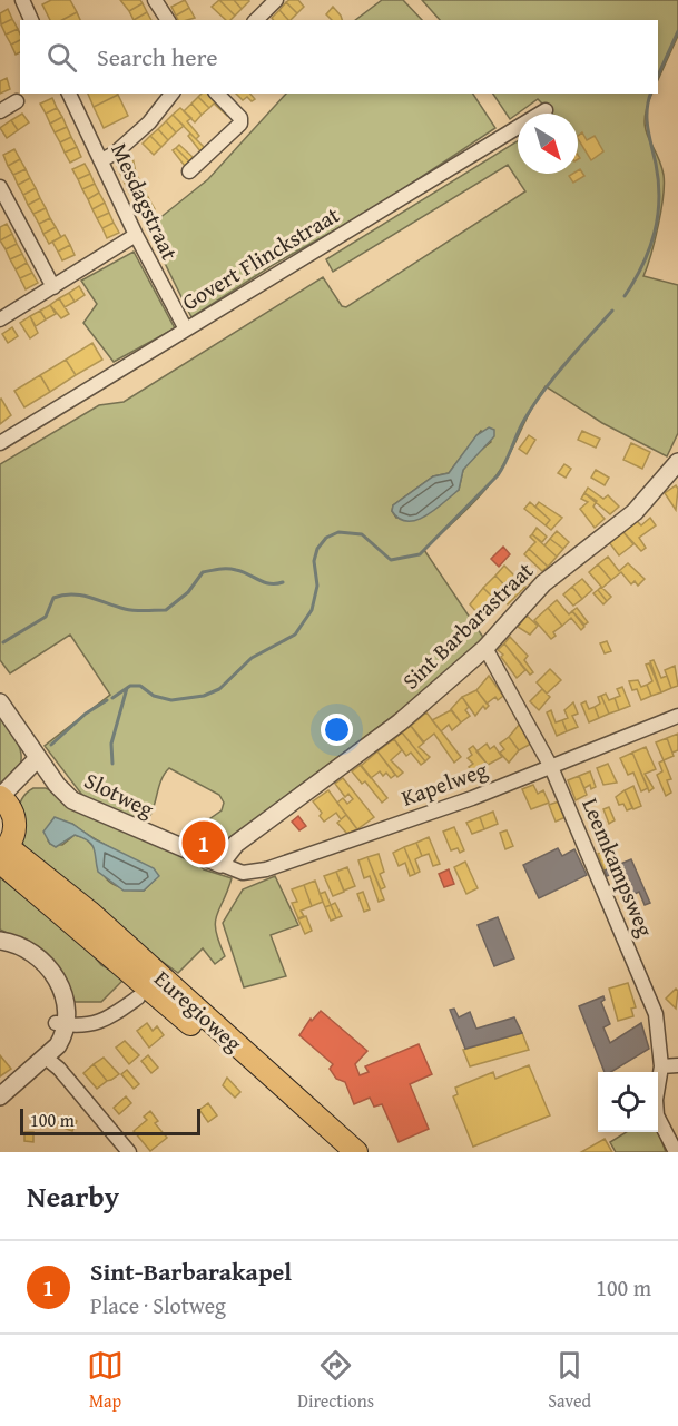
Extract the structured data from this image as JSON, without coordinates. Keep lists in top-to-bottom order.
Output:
{
  "streets": {
    "main road": ["Euregioweg"],
    "street": [
      "Mesdagstraat",
      "Govert Flinckstraat",
      "Sint Barbarastraat",
      "Kapelweg",
      "Slotweg",
      "Leemkampsweg"
    ]
  },
  "crossings": [
    ["Mesdagstraat", "Govert Flinckstraat"],
    ["Sint Barbarastraat", "Kapelweg"],
    ["Sint Barbarastraat", "Slotweg"],
    ["Sint Barbarastraat", "Leemkampsweg"],
    ["Kapelweg", "Slotweg"],
    ["Kapelweg", "Leemkampsweg"]
  ],
  "scale_bar": "100 m",
  "north": "bottom right",
  "page": {
    "search": "Search here",
    "pins": "1",
    "scale": "100 m",
    "heading": "Nearby",
    "list": [
      {
        "mark": "1",
        "name": "Sint-Barbarakapel",
        "note": "Place · Slotweg",
        "value": "100 m"
      }
    ],
    "nav": ["Map", "Directions", "Saved"]
  }
}
